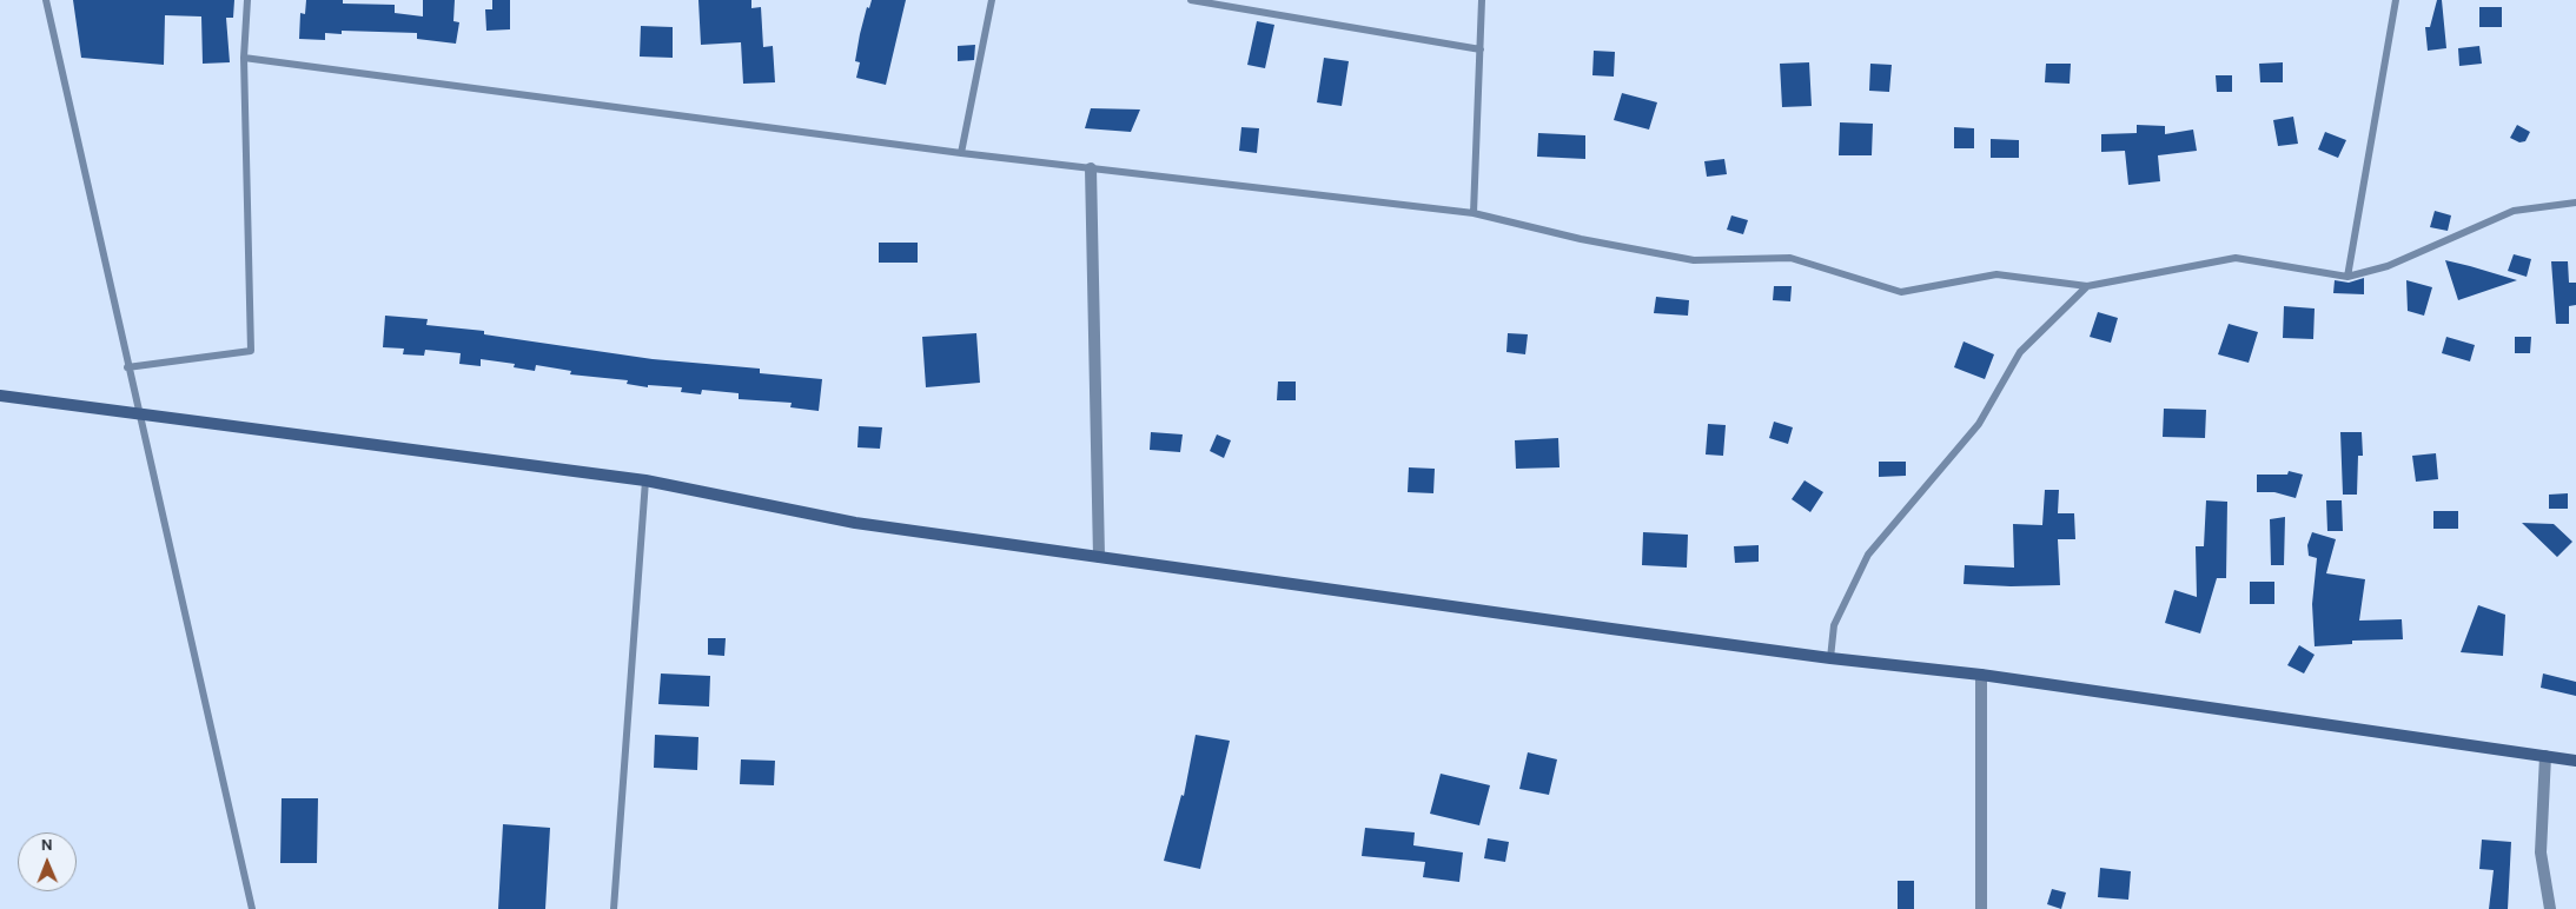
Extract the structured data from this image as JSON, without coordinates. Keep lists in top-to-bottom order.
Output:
{
  "north": "top"
}
